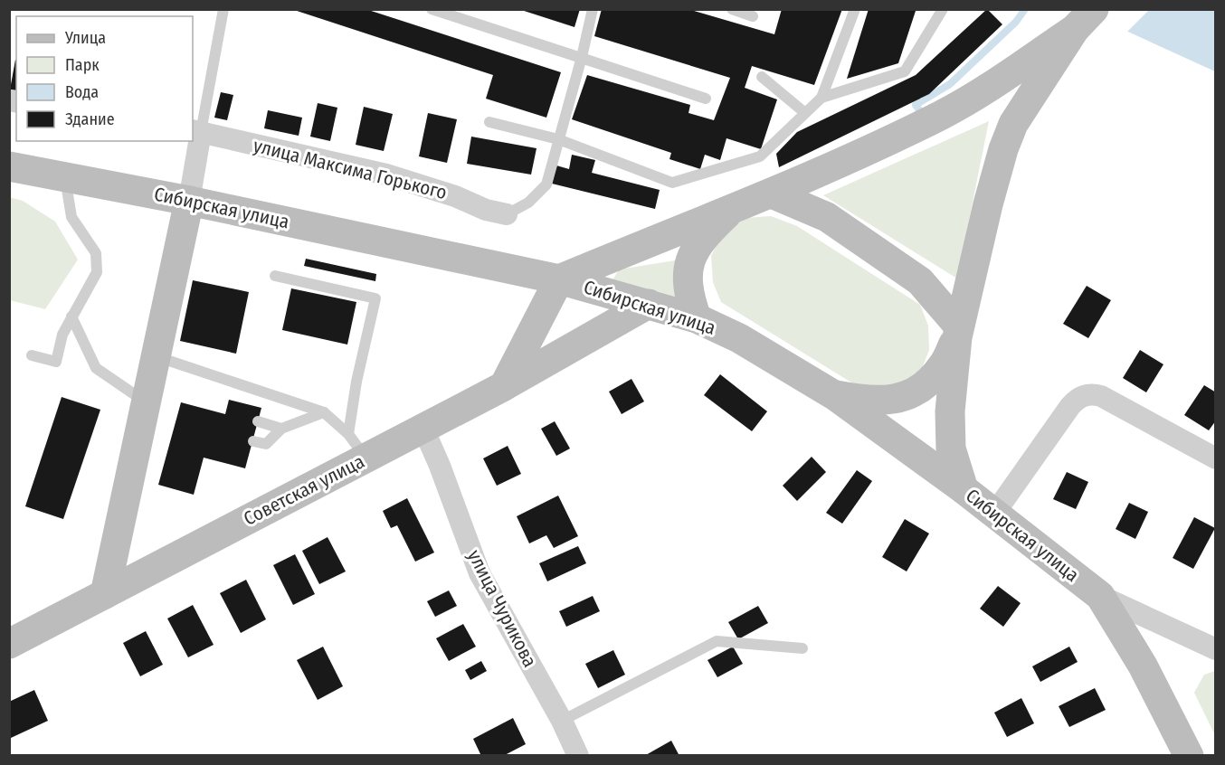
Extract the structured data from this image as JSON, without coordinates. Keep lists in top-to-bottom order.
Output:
{
  "streets": {
    "street": [
      "улица Максима Горького",
      "Сибирская улица",
      "Советская улица",
      "улица Чурикова"
    ]
  },
  "crossings": [
    ["Сибирская улица", "Советская улица"],
    ["Советская улица", "улица Чурикова"]
  ],
  "legend": [
    "Улица",
    "Парк",
    "Вода",
    "Здание"
  ]
}
